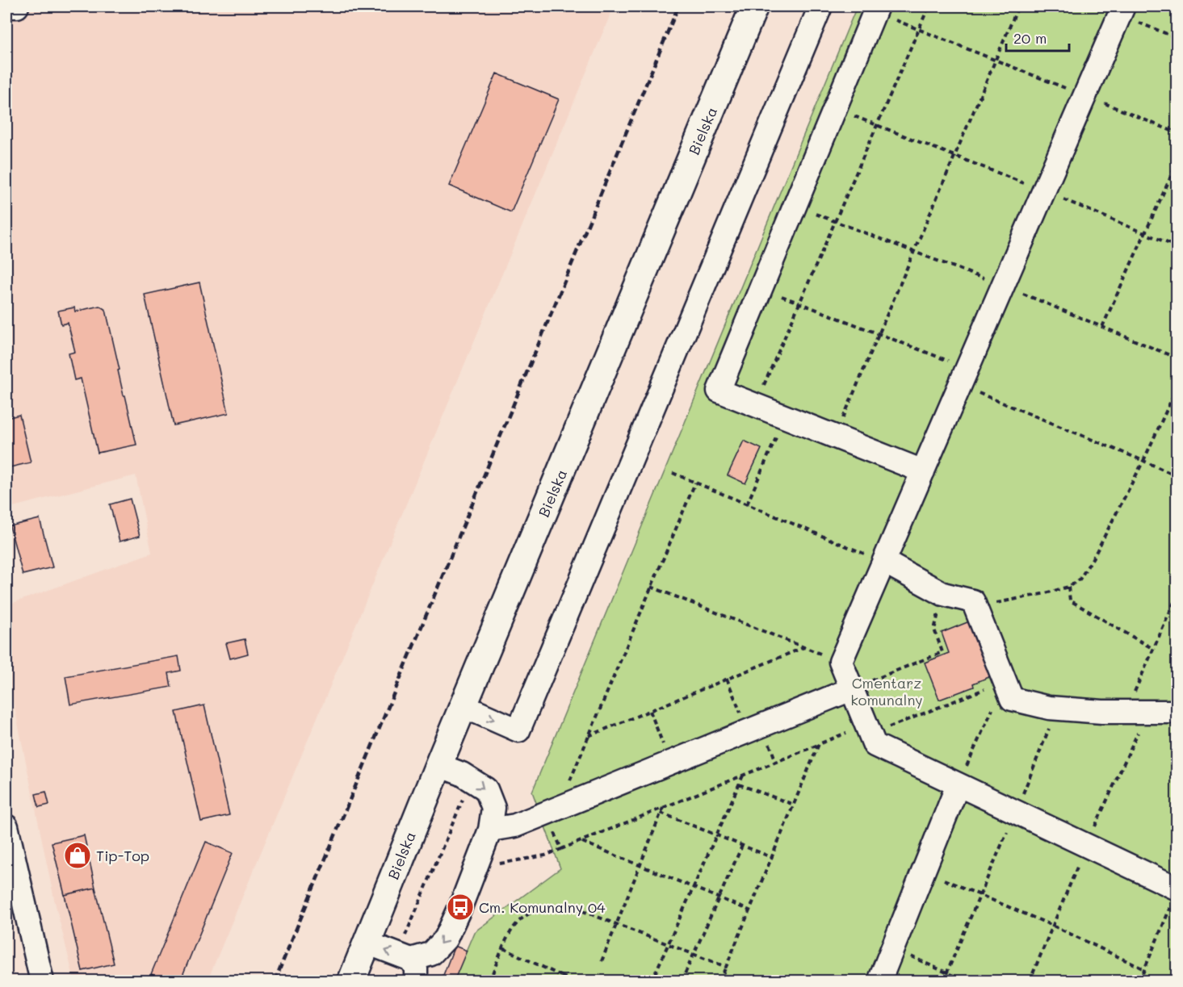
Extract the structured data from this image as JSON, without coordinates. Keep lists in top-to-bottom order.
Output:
{
  "streets": {
    "main road": ["Bielska"]
  },
  "parks": ["Cmentarz komunalny"],
  "places": {
    "shop": ["Tip-Top"],
    "bus stop": ["Cm. Komunalny 04"]
  },
  "scale_bar": "20 m"
}
